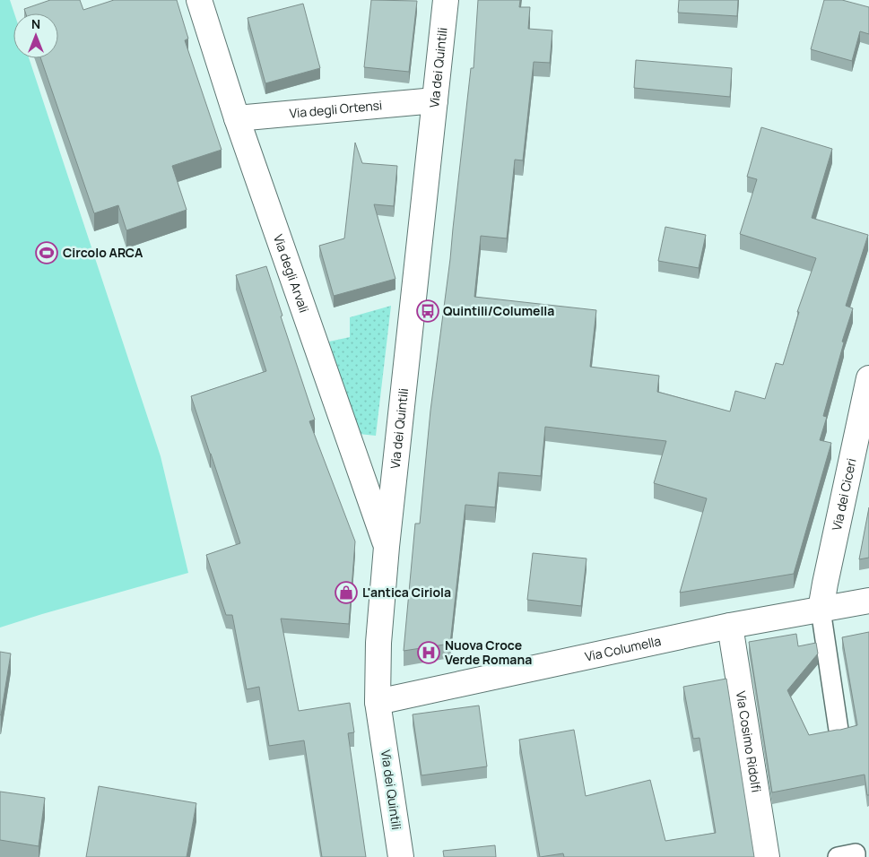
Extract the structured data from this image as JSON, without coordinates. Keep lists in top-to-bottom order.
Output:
{
  "streets": {
    "street": [
      "Via dei Quintili",
      "Via degli Ortensi",
      "Via degli Arvali",
      "Via dei Ciceri",
      "Via Columella",
      "Via Cosimo Ridolfi"
    ]
  },
  "crossings": [
    ["Via dei Quintili", "Via degli Ortensi"],
    ["Via dei Quintili", "Via degli Arvali"],
    ["Via dei Quintili", "Via Columella"],
    ["Via degli Ortensi", "Via degli Arvali"],
    ["Via dei Ciceri", "Via Columella"],
    ["Via Columella", "Via Cosimo Ridolfi"]
  ],
  "places": {
    "sports": ["Circolo ARCA"],
    "bus stop": ["Quintili/Columella"],
    "shop": ["L'antica Ciriola"],
    "hospital": ["Nuova Croce Verde Romana"]
  },
  "north": "top"
}
